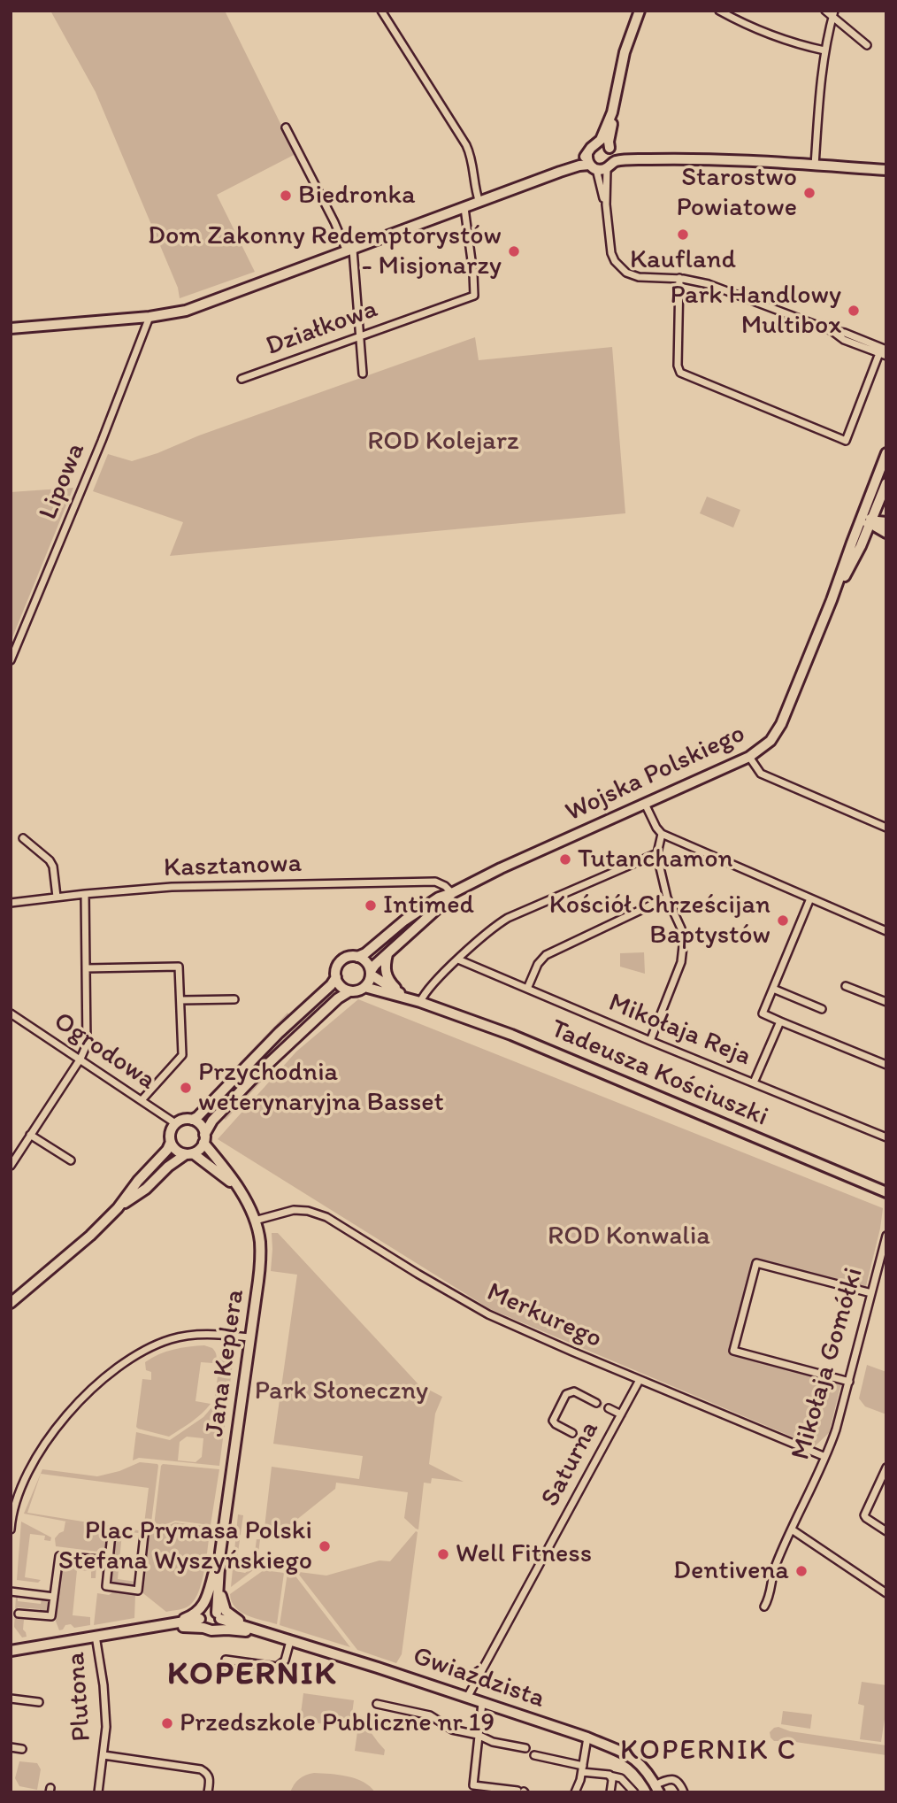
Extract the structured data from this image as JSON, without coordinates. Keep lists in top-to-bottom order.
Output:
{
  "streets": {
    "street": [
      "Działkowa",
      "Lipowa",
      "Wojska Polskiego",
      "Kasztanowa",
      "Mikołaja Reja",
      "Ogrodowa",
      "Tadeusza Kościuszki",
      "Merkurego",
      "Jana Keplera",
      "Mikołaja Gomółki",
      "Saturna",
      "Gwiaździsta",
      "Plutona"
    ]
  },
  "crossings": [
    ["Wojska Polskiego", "Kasztanowa"],
    ["Wojska Polskiego", "Tadeusza Kościuszki"],
    ["Ogrodowa", "Jana Keplera"],
    ["Merkurego", "Jana Keplera"],
    ["Merkurego", "Mikołaja Gomółki"],
    ["Merkurego", "Saturna"],
    ["Jana Keplera", "Gwiaździsta"],
    ["Saturna", "Gwiaździsta"]
  ],
  "districts": ["KOPERNIK", "KOPERNIK C"],
  "parks": ["ROD Kolejarz", "ROD Konwalia", "Park Słoneczny"],
  "places": [
    "Starostwo Powiatowe",
    "Biedronka",
    "Kaufland",
    "Dom Zakonny Redemptorystów - Misjonarzy",
    "Park Handlowy Multibox",
    "Tutanchamon",
    "Intimed",
    "Kościół Chrześcijan Baptystów",
    "Przychodnia weterynaryjna Basset",
    "Plac Prymasa Polski Stefana Wyszyńskiego",
    "Well Fitness",
    "Dentivena",
    "Przedszkole Publiczne nr 19"
  ]
}
